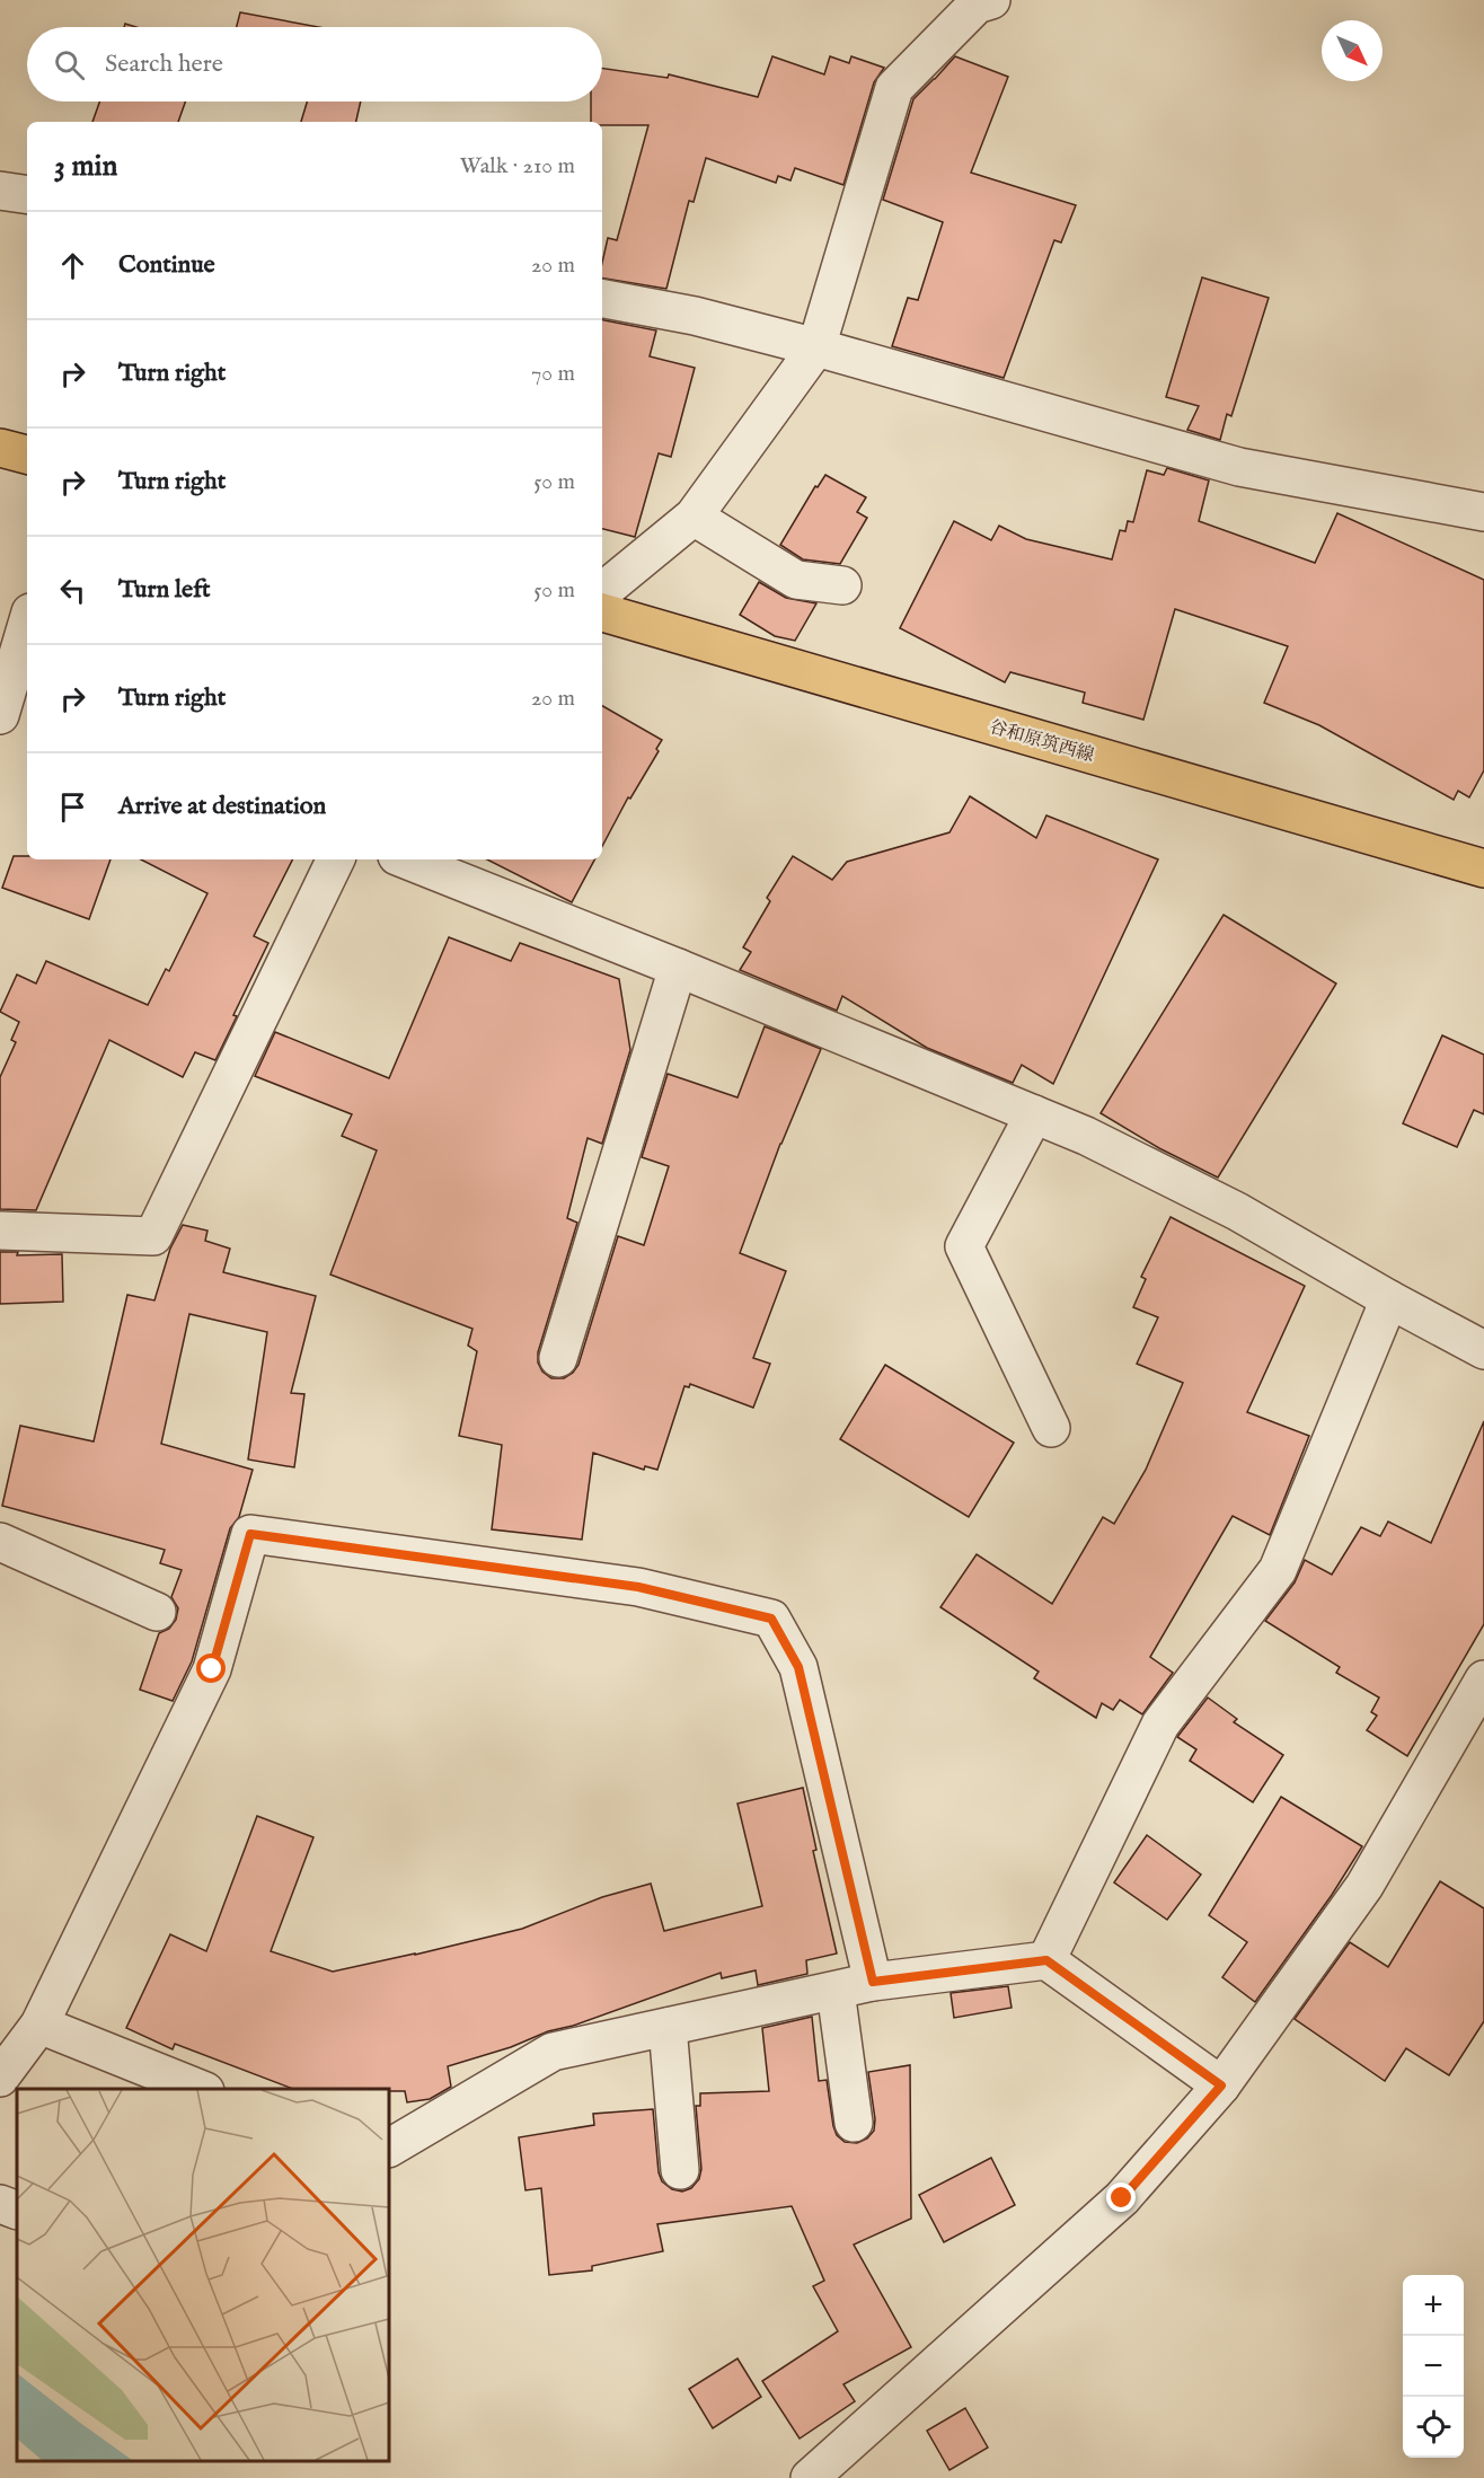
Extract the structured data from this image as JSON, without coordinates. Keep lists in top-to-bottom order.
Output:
{
  "streets": {
    "main road": ["谷和原筑西線"]
  },
  "north": "bottom right",
  "page": {
    "search": "Search here",
    "heading": ["3 min", "Walk · 210 m"],
    "list": [
      ["Continue", "20 m"],
      ["Turn right", "70 m"],
      ["Turn right", "50 m"],
      ["Turn left", "50 m"],
      ["Turn right", "20 m"],
      "Arrive at destination"
    ],
    "map_buttons": ["+", "−"]
  }
}
